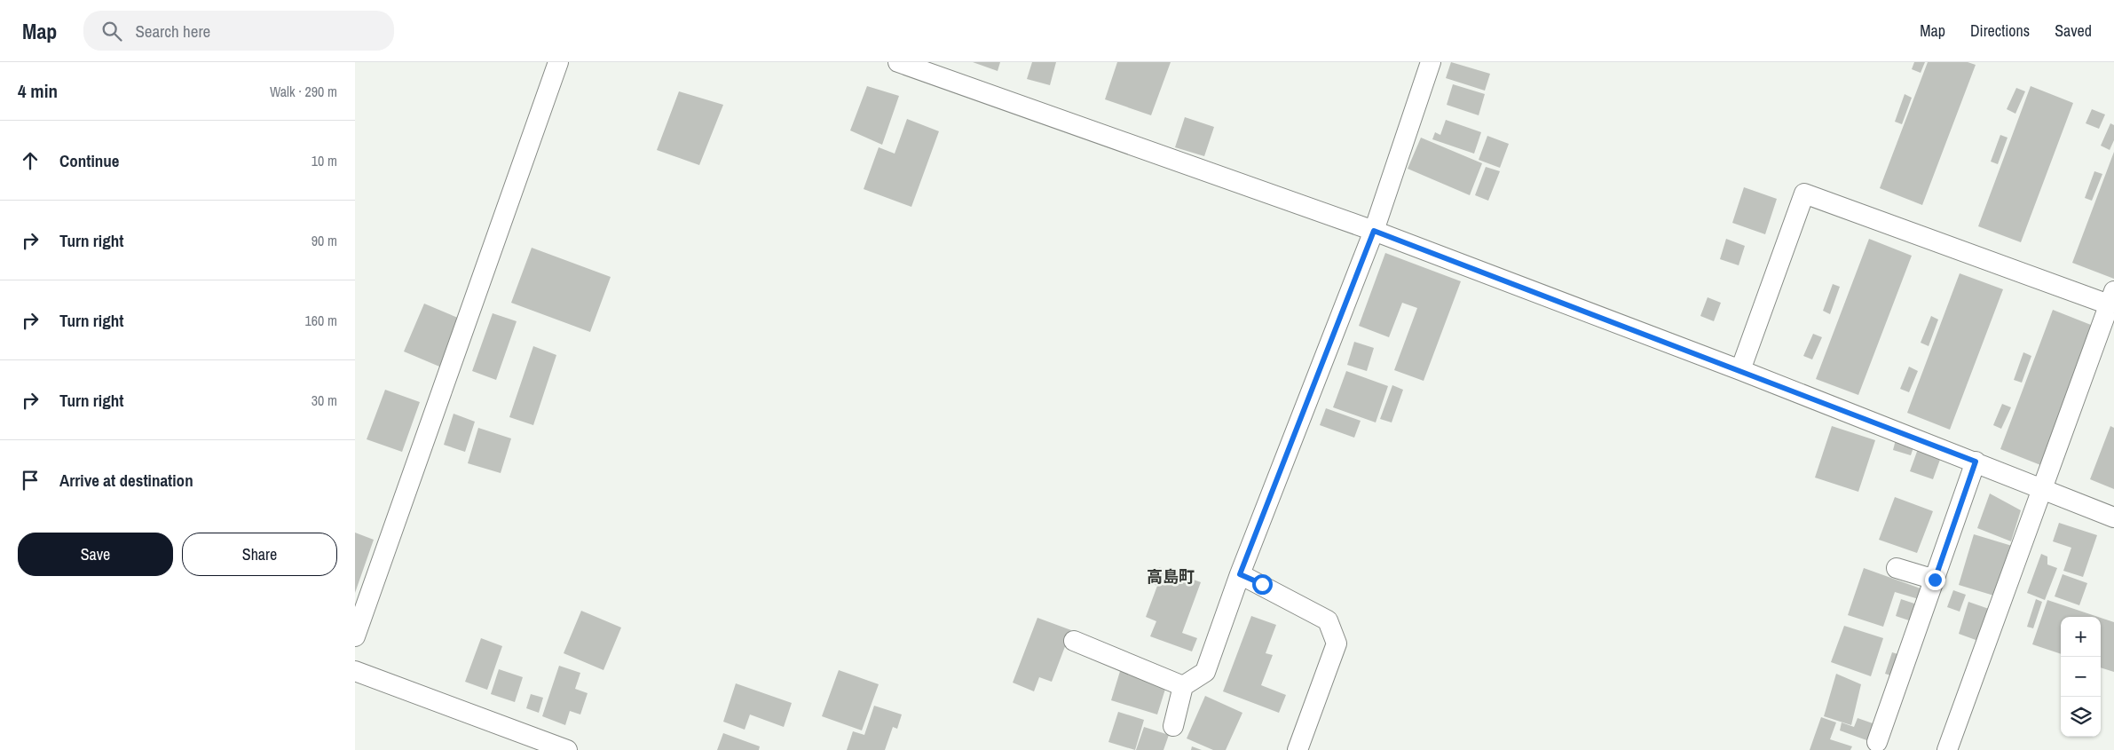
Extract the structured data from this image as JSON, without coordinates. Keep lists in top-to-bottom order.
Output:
{
  "districts": ["高島町"],
  "page": {
    "header": "Map",
    "search": "Search here",
    "nav": ["Map", "Directions", "Saved"],
    "heading": ["4 min", "Walk · 290 m"],
    "list": [
      ["Continue", "10 m"],
      ["Turn right", "90 m"],
      ["Turn right", "160 m"],
      ["Turn right", "30 m"],
      "Arrive at destination"
    ],
    "buttons": ["Save", "Share"],
    "map_buttons": ["+", "−"]
  }
}
